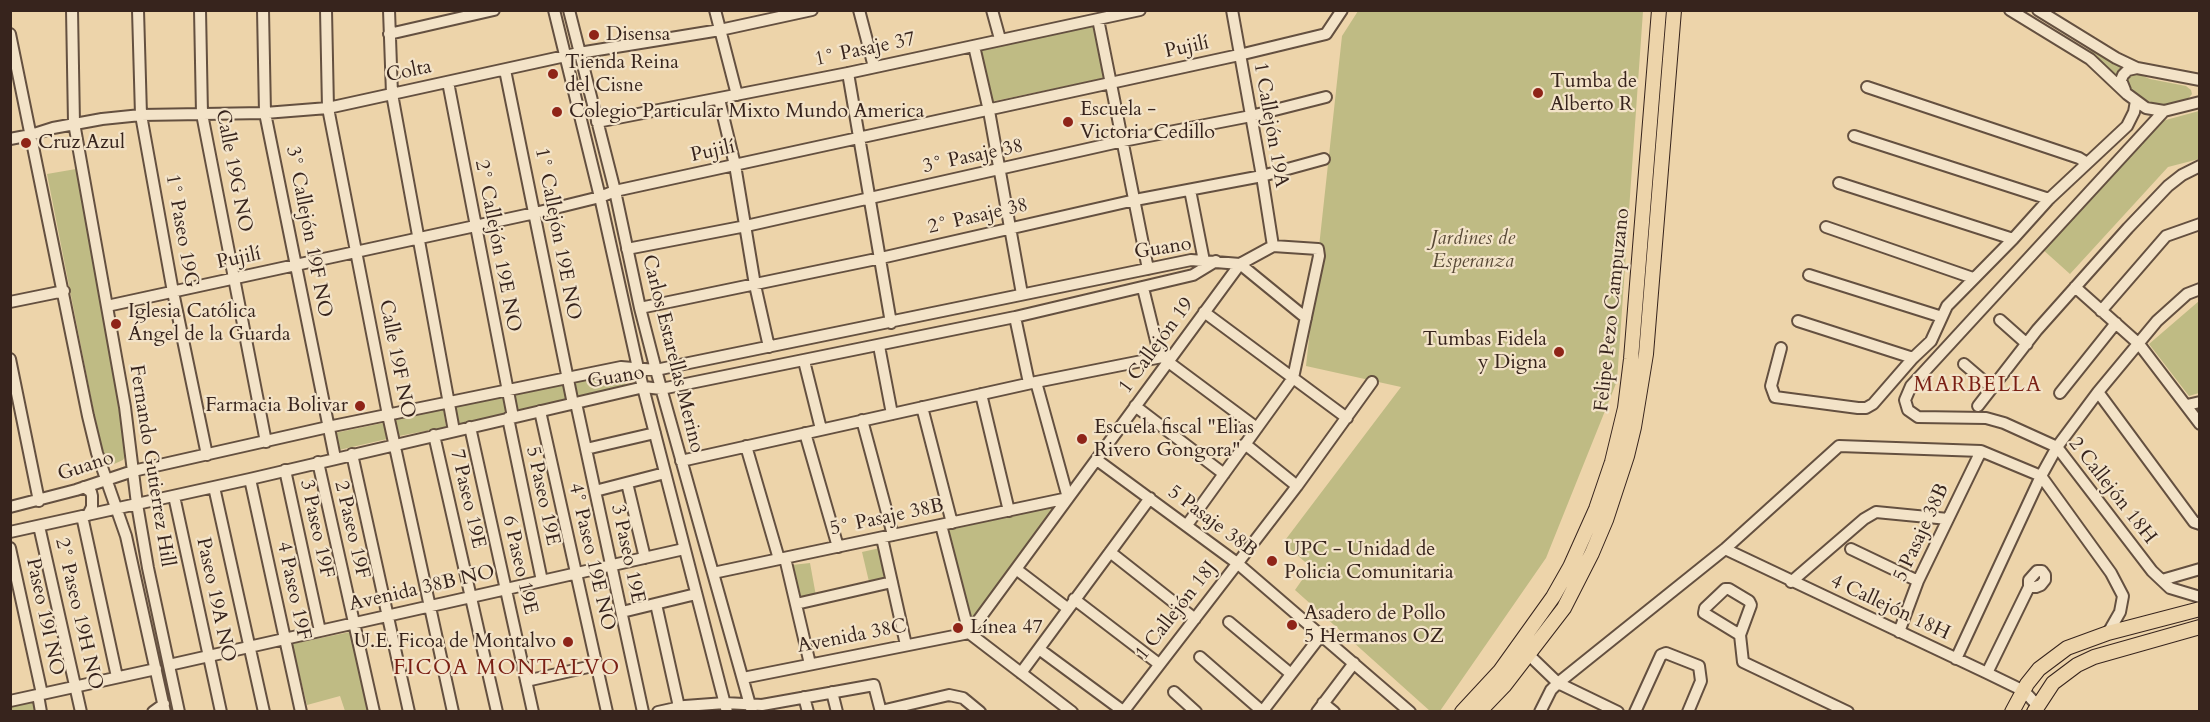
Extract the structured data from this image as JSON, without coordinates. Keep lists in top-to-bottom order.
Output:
{
  "streets": {
    "main road": ["Felipe Pezo Campuzano"],
    "street": [
      "Pujilí",
      "1° Pasaje 37",
      "Colta",
      "1 Callejón 19A",
      "3° Pasaje 38",
      "Calle 19G NO",
      "2° Pasaje 38",
      "1° Paseo 19G",
      "3° Callejón 19F NO",
      "1° Callejón 19E NO",
      "2° Callejón 19E NO",
      "Guano",
      "1 Callejón 19",
      "Carlos Estarellas Merino",
      "Calle 19F NO",
      "Fernando Gutierrez Hill",
      "2 Callejón 18H",
      "5 Paseo 19E",
      "7 Paseo 19E",
      "5° Pasaje 38B",
      "5 Pasaje 38B",
      "3 Paseo 19F",
      "2 Paseo 19F",
      "3 Paseo 19E",
      "4° Paseo 19E NO",
      "6 Paseo 19E",
      "Avenida 38B NO",
      "4 Paseo 19F",
      "Paseo 19A NO",
      "4 Callejón 18H",
      "1 Callejón 18J",
      "2° Paseo 19H NO",
      "Paseo 19I NO",
      "Avenida 38C"
    ]
  },
  "crossings": [
    ["Pujilí", "1 Callejón 19A"],
    ["Pujilí", "Calle 19G NO"],
    ["Pujilí", "1° Paseo 19G"],
    ["Pujilí", "3° Callejón 19F NO"],
    ["Pujilí", "1° Callejón 19E NO"],
    ["Pujilí", "2° Callejón 19E NO"],
    ["Pujilí", "Carlos Estarellas Merino"],
    ["Pujilí", "Calle 19F NO"],
    ["Pujilí", "Fernando Gutierrez Hill"],
    ["1° Pasaje 37", "Carlos Estarellas Merino"],
    ["Colta", "Calle 19G NO"],
    ["Colta", "1° Paseo 19G"],
    ["Colta", "3° Callejón 19F NO"],
    ["Colta", "1° Callejón 19E NO"],
    ["Colta", "2° Callejón 19E NO"],
    ["Colta", "Carlos Estarellas Merino"],
    ["Colta", "Calle 19F NO"],
    ["Colta", "Fernando Gutierrez Hill"],
    ["1 Callejón 19A", "3° Pasaje 38"],
    ["1 Callejón 19A", "2° Pasaje 38"],
    ["1 Callejón 19A", "1 Callejón 19"],
    ["3° Pasaje 38", "Carlos Estarellas Merino"],
    ["Calle 19G NO", "Guano"],
    ["2° Pasaje 38", "Carlos Estarellas Merino"],
    ["1° Paseo 19G", "Guano"],
    ["3° Callejón 19F NO", "Guano"],
    ["1° Callejón 19E NO", "Guano"],
    ["1° Callejón 19E NO", "3 Paseo 19E"],
    ["2° Callejón 19E NO", "Guano"],
    ["2° Callejón 19E NO", "5 Paseo 19E"],
    ["Guano", "Carlos Estarellas Merino"],
    ["Guano", "Calle 19F NO"],
    ["Guano", "Fernando Gutierrez Hill"],
    ["Guano", "5 Paseo 19E"],
    ["Guano", "7 Paseo 19E"],
    ["Guano", "3 Paseo 19F"],
    ["Guano", "2 Paseo 19F"],
    ["Guano", "3 Paseo 19E"],
    ["Guano", "4° Paseo 19E NO"],
    ["Guano", "6 Paseo 19E"],
    ["Guano", "4 Paseo 19F"],
    ["Guano", "Paseo 19A NO"],
    ["Guano", "2° Paseo 19H NO"],
    ["1 Callejón 19", "5° Pasaje 38B"],
    ["1 Callejón 19", "5 Pasaje 38B"],
    ["1 Callejón 19", "Avenida 38C"],
    ["Carlos Estarellas Merino", "5° Pasaje 38B"],
    ["Carlos Estarellas Merino", "Avenida 38B NO"],
    ["Carlos Estarellas Merino", "Avenida 38C"],
    ["Calle 19F NO", "Avenida 38B NO"],
    ["Fernando Gutierrez Hill", "Avenida 38B NO"],
    ["5 Paseo 19E", "Avenida 38B NO"],
    ["7 Paseo 19E", "Avenida 38B NO"],
    ["5 Pasaje 38B", "4 Callejón 18H"],
    ["5 Pasaje 38B", "1 Callejón 18J"],
    ["3 Paseo 19F", "Avenida 38B NO"],
    ["2 Paseo 19F", "Avenida 38B NO"],
    ["3 Paseo 19E", "Avenida 38B NO"],
    ["4° Paseo 19E NO", "Avenida 38B NO"],
    ["6 Paseo 19E", "Avenida 38B NO"],
    ["Avenida 38B NO", "4 Paseo 19F"],
    ["Avenida 38B NO", "Paseo 19A NO"]
  ],
  "districts": ["MARBELLA", "FICOA MONTALVO"],
  "parks": ["Jardines de Esperanza"],
  "places": [
    "Disensa",
    "Tienda Reina del Cisne",
    "Tumba de Alberto R",
    "Colegio Particular Mixto Mundo America",
    "Escuela - Victoria Cedillo",
    "Cruz Azul",
    "Iglesia Católica Ángel de la Guarda",
    "Tumbas Fidela y Digna",
    "Farmacia Bolivar",
    "Escuela fiscal \"Elias Rivero Gongora\"",
    "UPC - Unidad de Policia Comunitaria",
    "Asadero de Pollo 5 Hermanos OZ",
    "Línea 47",
    "U.E. Ficoa de Montalvo"
  ]
}
